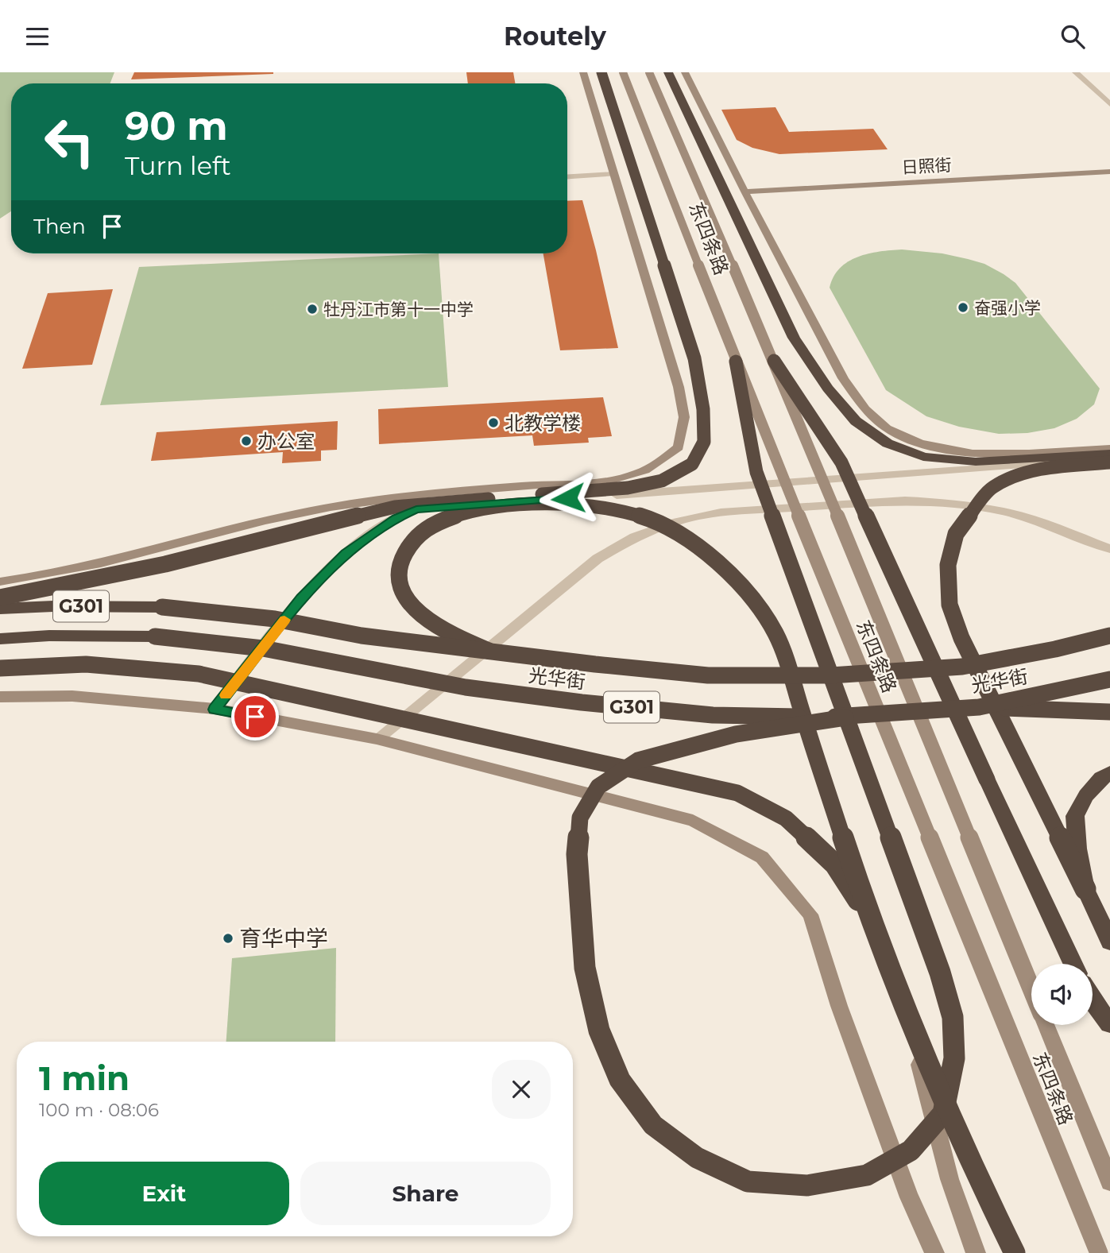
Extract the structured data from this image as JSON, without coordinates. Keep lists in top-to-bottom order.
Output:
{
  "streets": {
    "highway": ["G301", "光华街"],
    "street": ["日照街", "东四条路"]
  },
  "places": [
    "奋强小学",
    "牡丹江市第十一中学",
    "北教学楼",
    "办公室",
    "育华中学"
  ],
  "page": {
    "header": "Routely",
    "turn": ["90 m", "Turn left"],
    "then": "Then",
    "heading": ["1 min", "100 m · 08:06"],
    "buttons": ["Exit", "Share"]
  }
}
